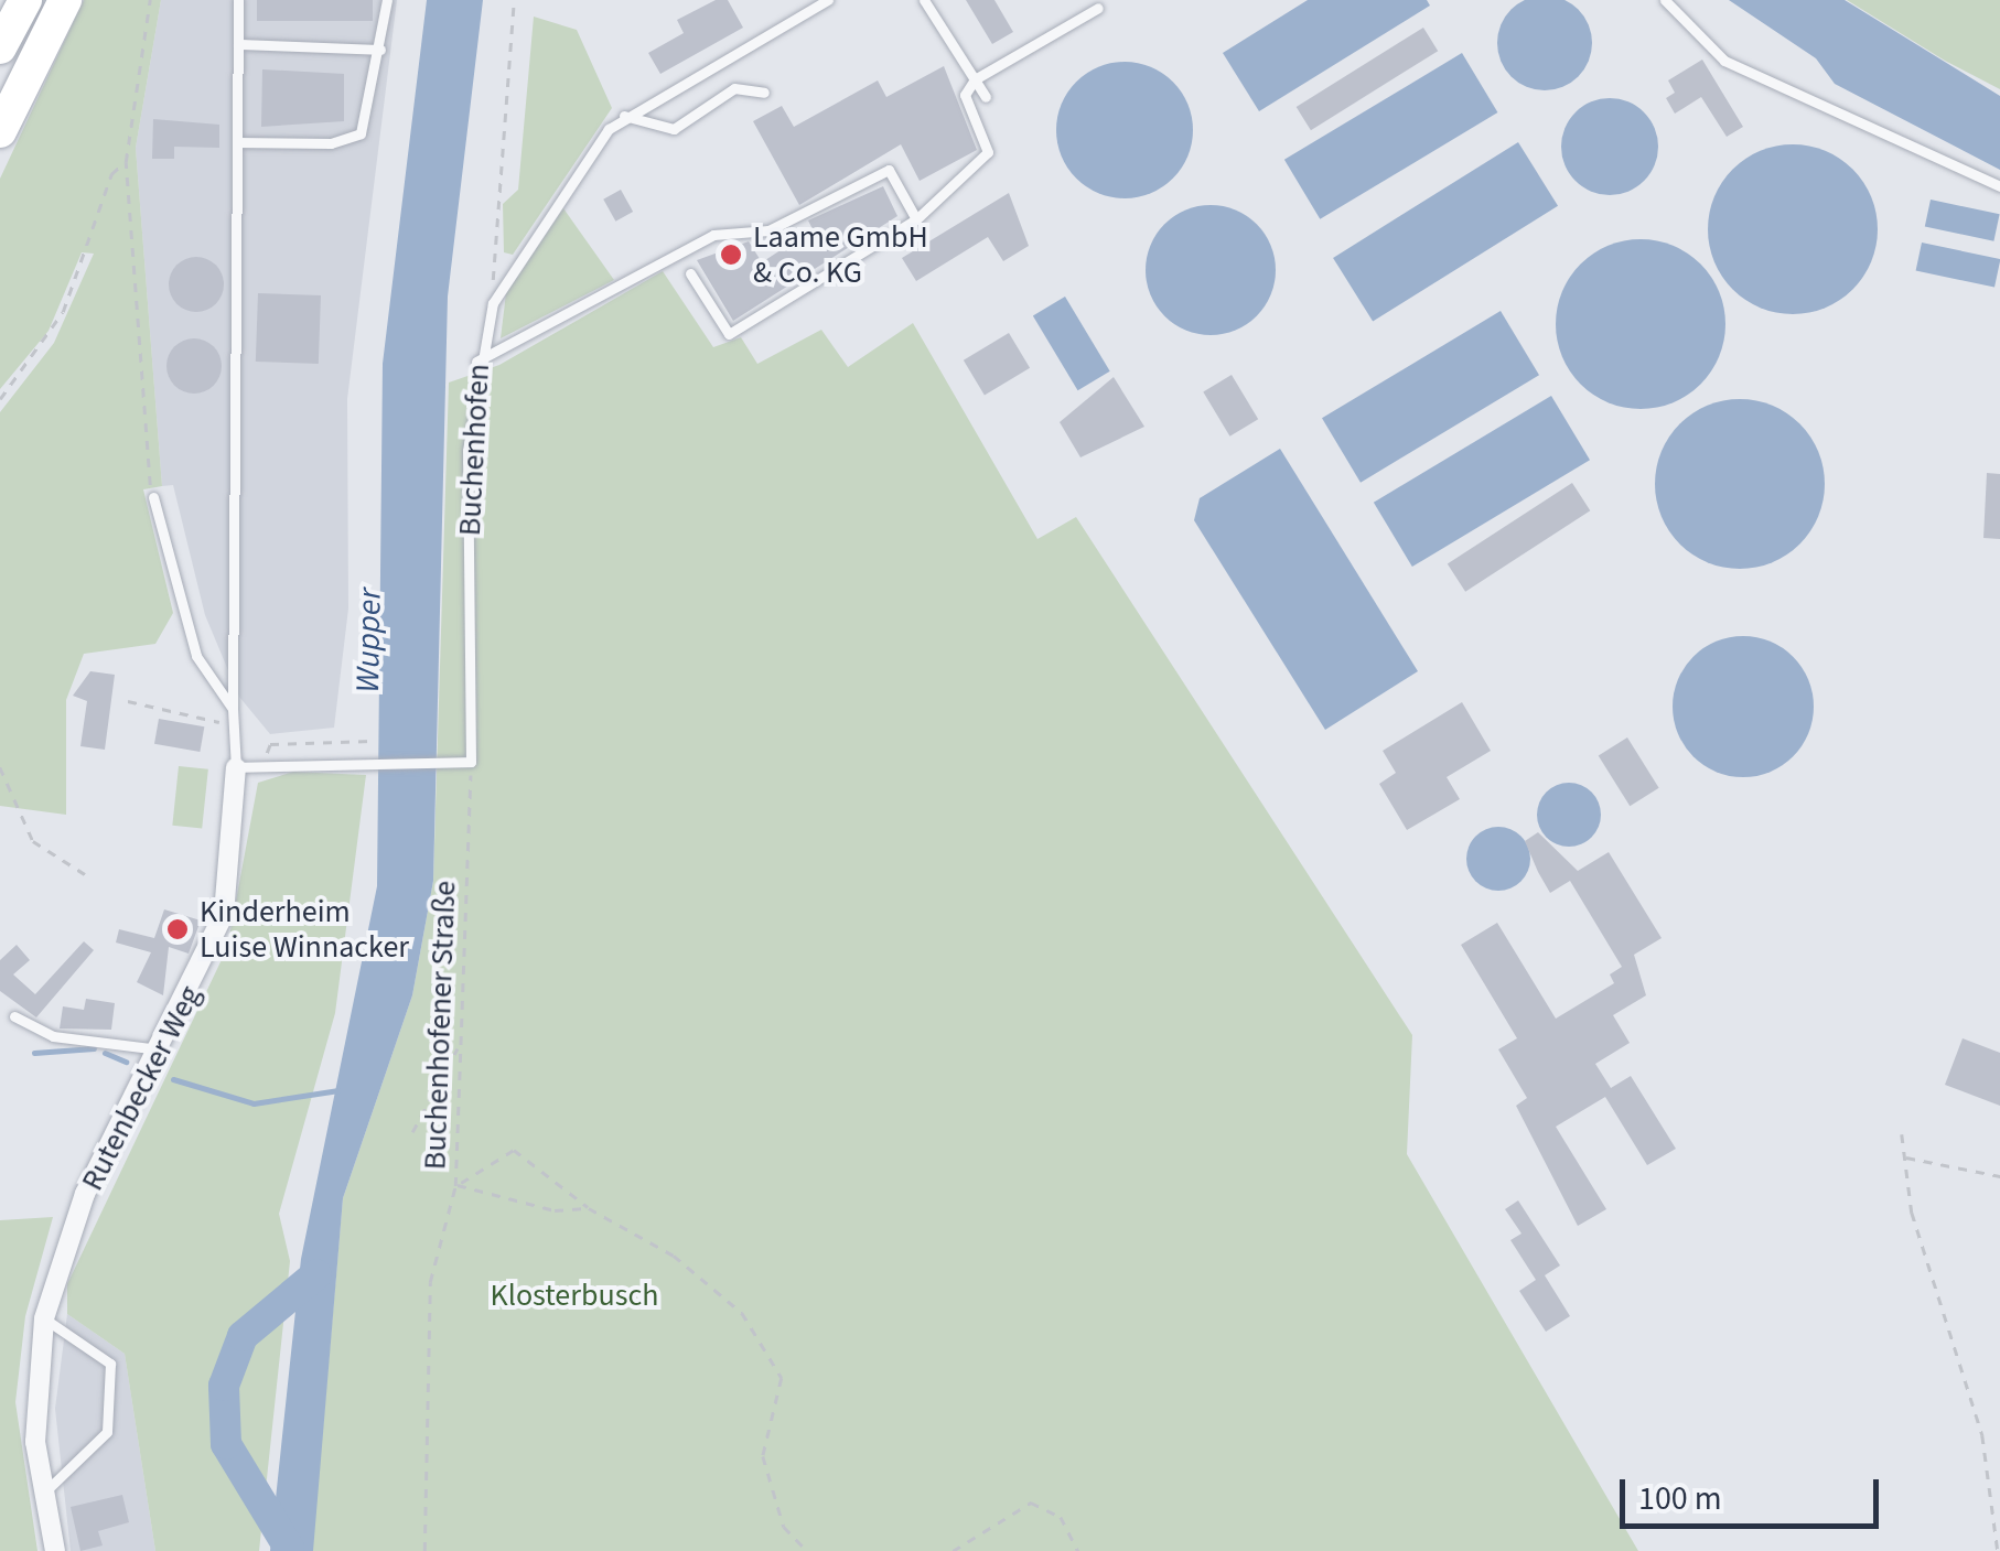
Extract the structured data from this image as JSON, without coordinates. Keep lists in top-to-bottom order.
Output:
{
  "streets": {
    "street": ["Rutenbecker Weg"],
    "lane": ["Buchenhofen"],
    "path": ["Buchenhofener Straße"]
  },
  "crossings": [
    ["Buchenhofen", "Buchenhofener Straße"]
  ],
  "water": ["Wupper"],
  "parks": ["Klosterbusch"],
  "places": ["Laame GmbH & Co. KG", "Kinderheim Luise Winnacker"],
  "scale_bar": "100 m"
}
